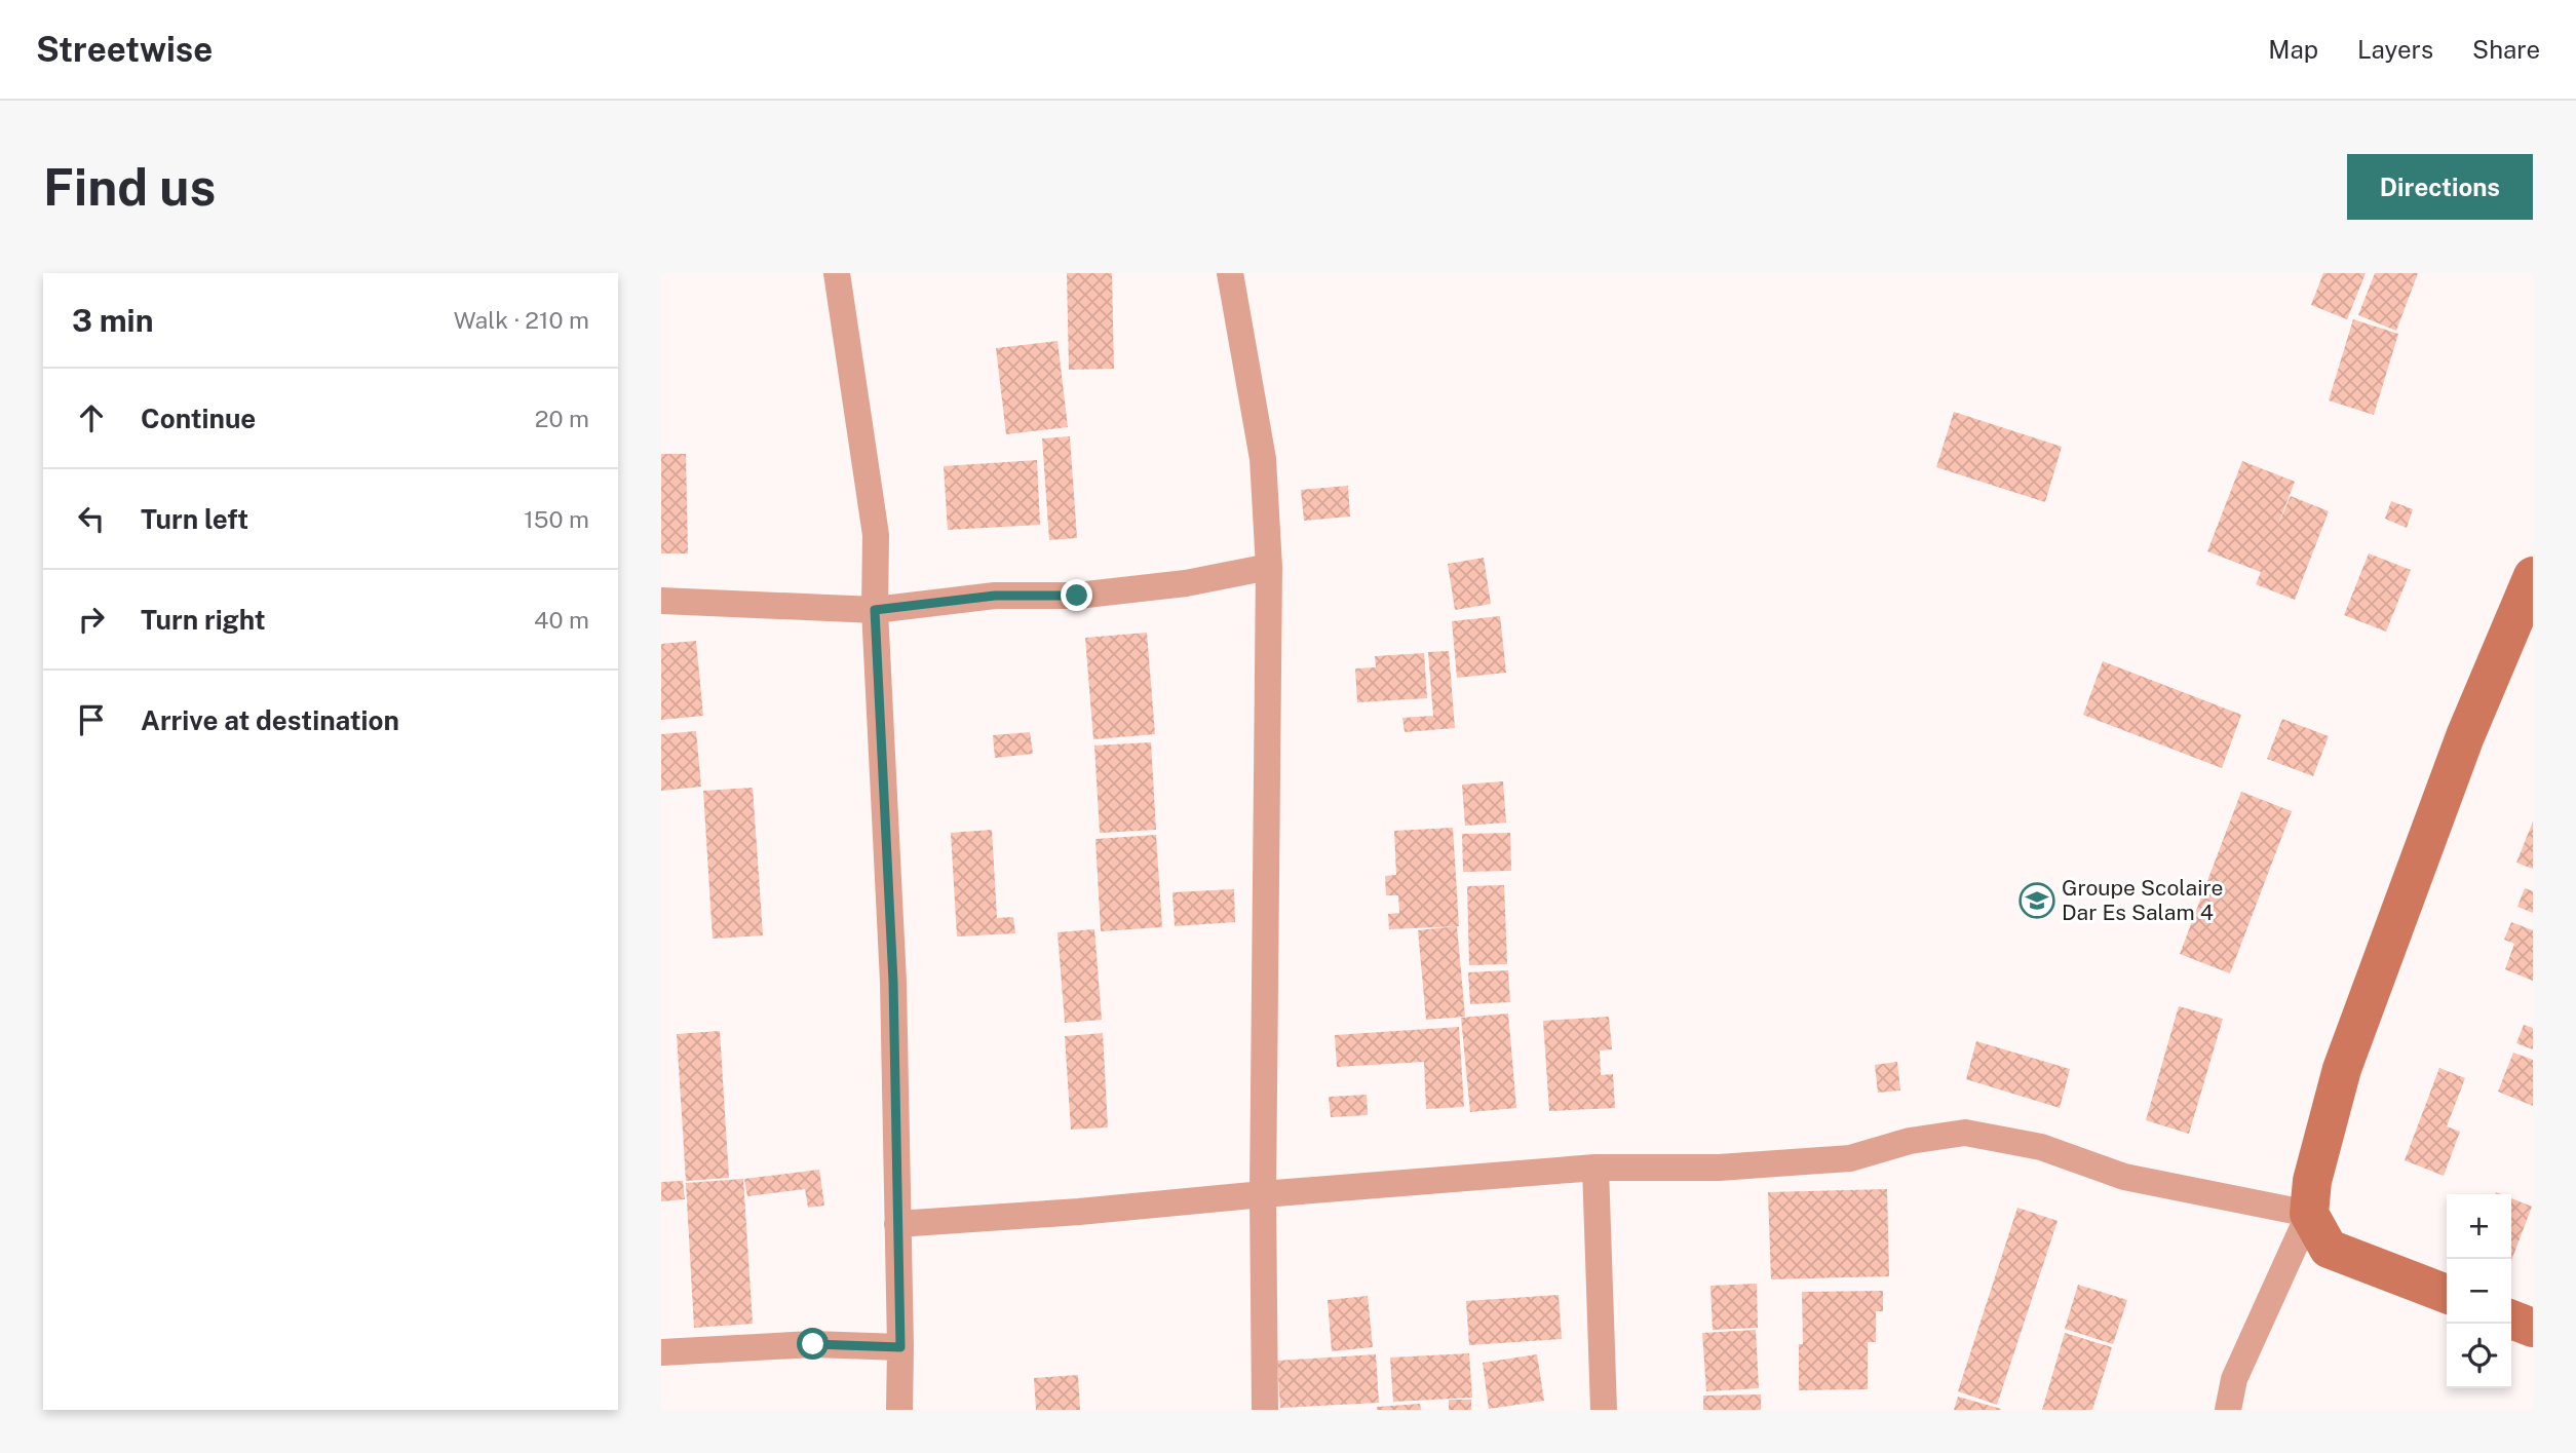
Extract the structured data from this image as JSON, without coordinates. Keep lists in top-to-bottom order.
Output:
{
  "places": {
    "school or university": ["Groupe Scolaire Dar Es Salam 4"]
  },
  "page": {
    "header": "Streetwise",
    "nav": ["Map", "Layers", "Share"],
    "buttons": "Directions",
    "title": "Find us",
    "heading": ["3 min", "Walk · 210 m"],
    "list": [
      ["Continue", "20 m"],
      ["Turn left", "150 m"],
      ["Turn right", "40 m"],
      "Arrive at destination"
    ],
    "map_buttons": ["+", "−"]
  }
}
